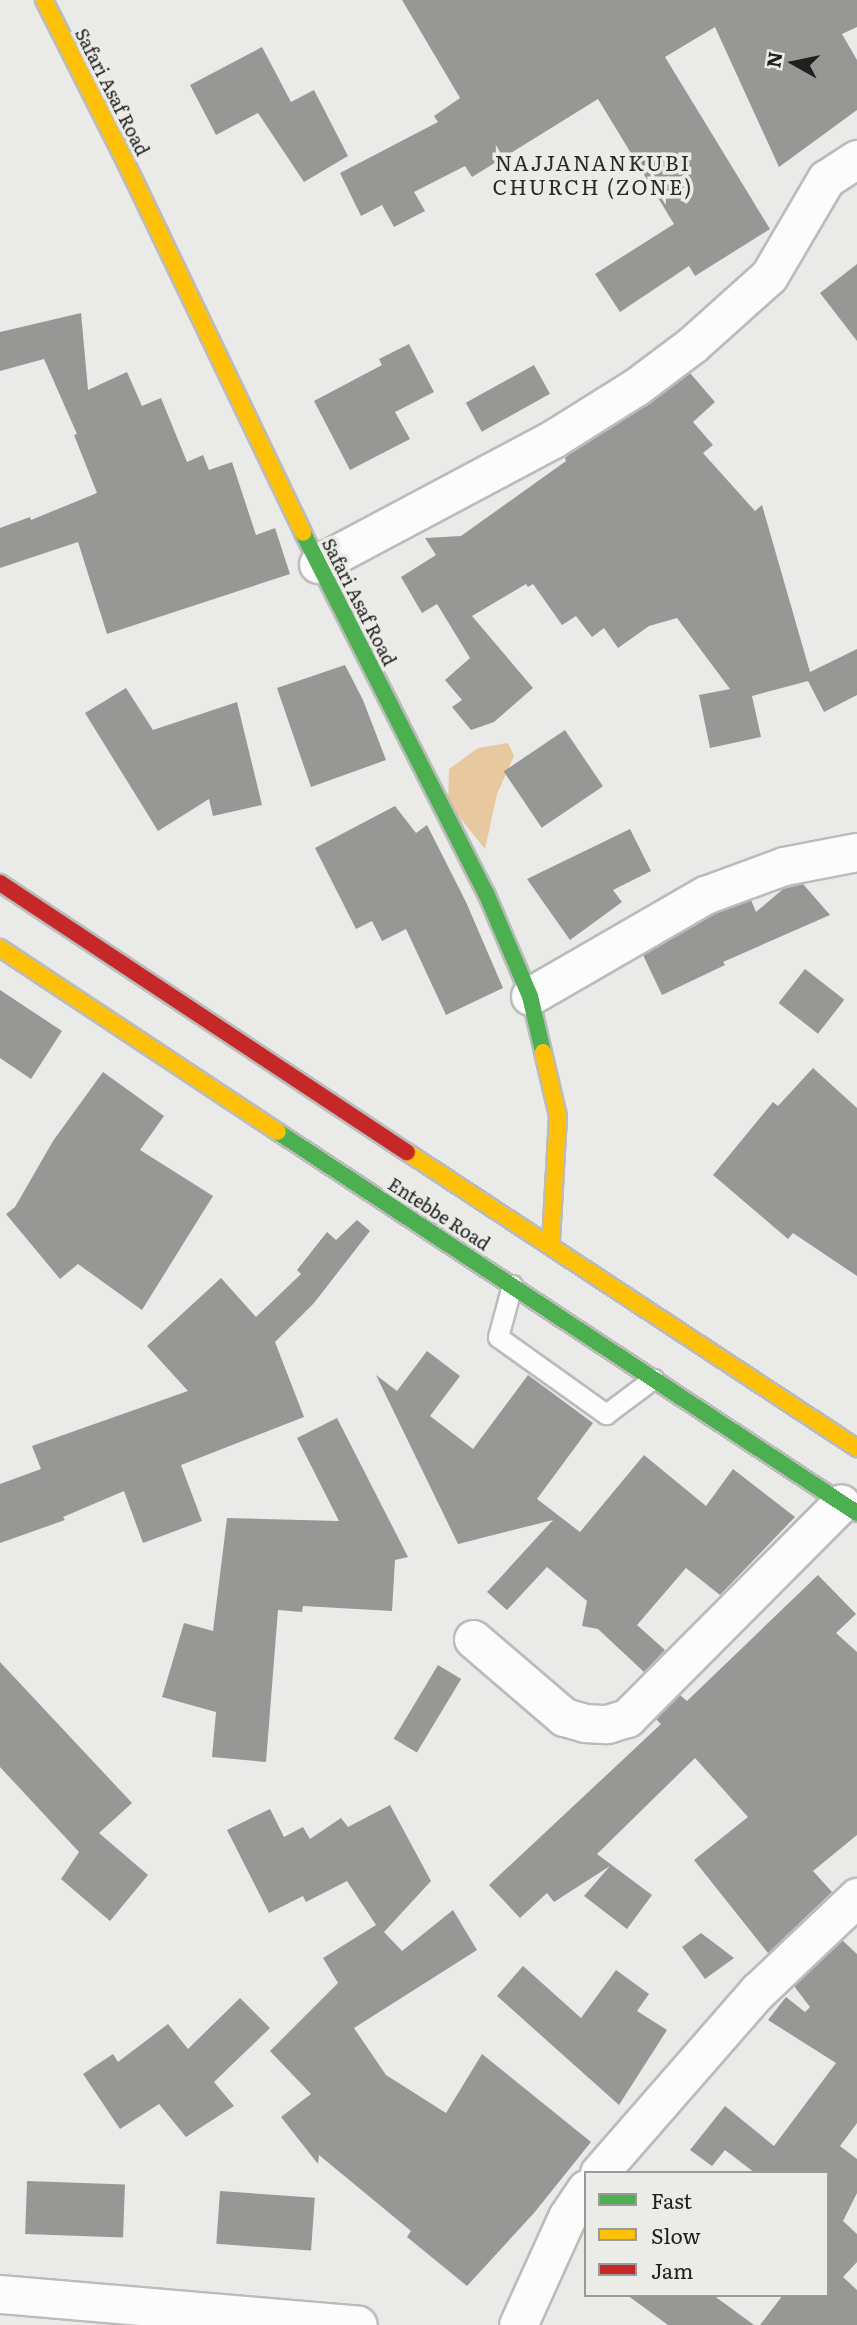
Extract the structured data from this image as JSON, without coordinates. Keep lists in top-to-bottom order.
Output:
{
  "streets": {
    "main road": ["Safari Asaf Road", "Entebbe Road"]
  },
  "crossings": [
    ["Safari Asaf Road", "Entebbe Road"]
  ],
  "districts": ["NAJJANANKUBI CHURCH (ZONE)"],
  "legend": ["Fast", "Slow", "Jam"],
  "north": "left"
}
